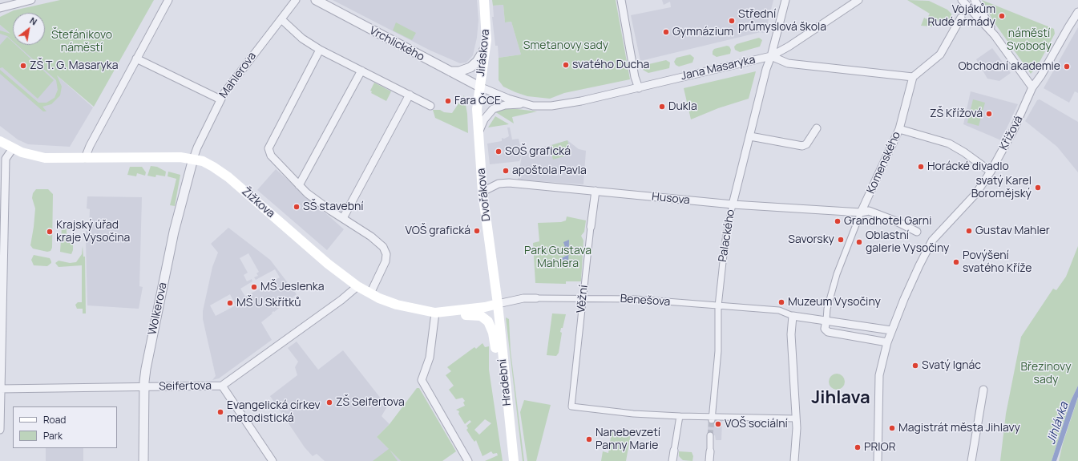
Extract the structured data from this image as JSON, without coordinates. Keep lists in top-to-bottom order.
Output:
{
  "streets": {
    "main road": [
      "Jiráskova",
      "Dvořákova",
      "Žižkova",
      "Hradební"
    ],
    "street": [
      "Vrchlického",
      "Jana Masaryka",
      "Mahlerova",
      "Křížová",
      "Komenského",
      "Husova",
      "Palackého",
      "Věžní",
      "Benešova",
      "Wolkerova",
      "Seifertova"
    ]
  },
  "crossings": [
    ["Vrchlického", "Jiráskova"],
    ["Vrchlického", "Jana Masaryka"],
    ["Vrchlického", "Dvořákova"],
    ["Jiráskova", "Jana Masaryka"],
    ["Jiráskova", "Dvořákova"],
    ["Jana Masaryka", "Komenského"],
    ["Jana Masaryka", "Dvořákova"],
    ["Jana Masaryka", "Palackého"],
    ["Mahlerova", "Žižkova"],
    ["Mahlerova", "Wolkerova"],
    ["Komenského", "Husova"],
    ["Dvořákova", "Husova"],
    ["Dvořákova", "Žižkova"],
    ["Dvořákova", "Benešova"],
    ["Dvořákova", "Hradební"],
    ["Husova", "Palackého"],
    ["Husova", "Věžní"],
    ["Žižkova", "Benešova"],
    ["Žižkova", "Wolkerova"],
    ["Žižkova", "Hradební"],
    ["Žižkova", "Seifertova"],
    ["Palackého", "Benešova"],
    ["Věžní", "Benešova"],
    ["Benešova", "Hradební"],
    ["Wolkerova", "Seifertova"]
  ],
  "districts": ["Jihlava"],
  "water": ["Jihlávka"],
  "parks": [
    "náměstí Svobody",
    "Štefánikovo náměstí",
    "Smetanovy sady",
    "Park Gustava Mahlera",
    "Březinovy sady"
  ],
  "places": [
    "Vojákům Rudé armády",
    "Střední průmyslová škola",
    "Gymnázium",
    "svatého Ducha",
    "ZŠ T. G. Masaryka",
    "Obchodní akademie",
    "Fara ČCE",
    "Dukla",
    "ZŠ Křížová",
    "SOŠ grafická",
    "Horácké divadlo",
    "apoštola Pavla",
    "svatý Karel Boromějský",
    "SŠ stavební",
    "Grandhotel Garni",
    "VOŠ grafická",
    "Gustav Mahler",
    "Krajský úřad kraje Vysočina",
    "Savorsky",
    "Oblastní galerie Vysočiny",
    "Povýšení svatého Kříže",
    "MŠ Jeslenka",
    "Muzeum Vysočiny",
    "MŠ U Skřítků",
    "Svatý Ignác",
    "ZŠ Seifertova",
    "Evangelická církev metodistická",
    "VOŠ sociální",
    "Magistrát města Jihlavy",
    "Nanebevzetí Panny Marie",
    "PRIOR"
  ],
  "legend": ["Road", "Park"],
  "north": "top right"
}
